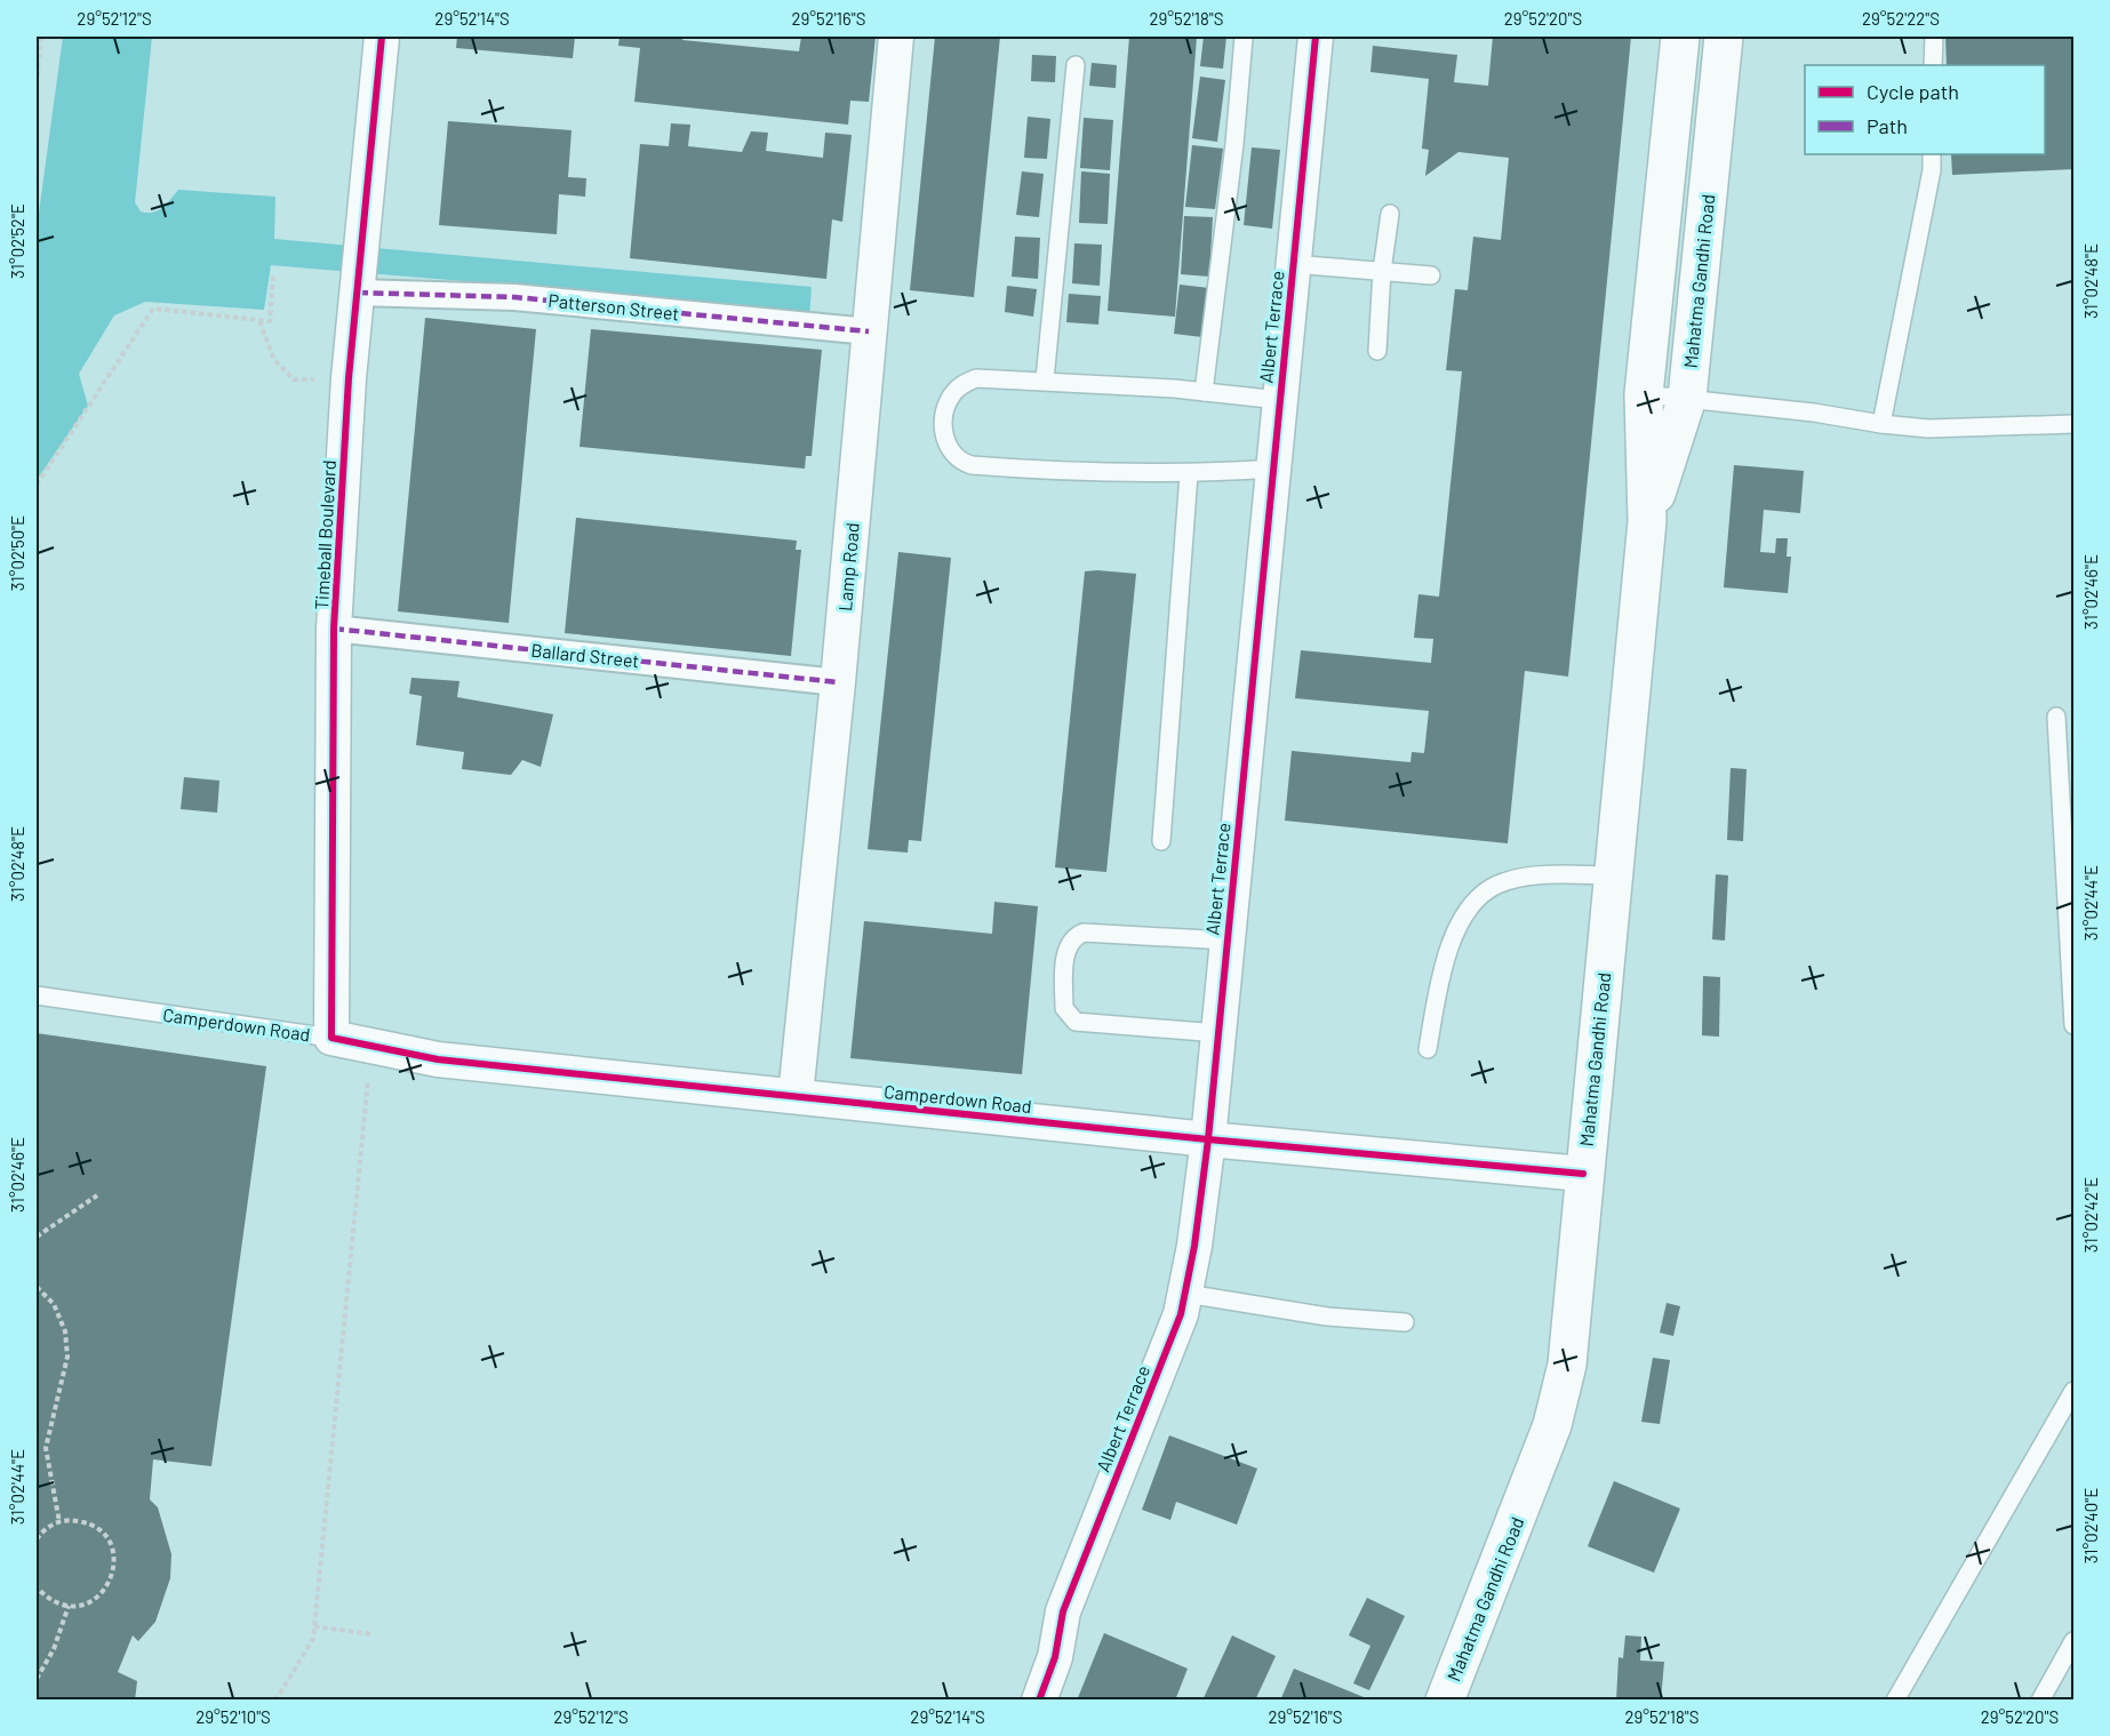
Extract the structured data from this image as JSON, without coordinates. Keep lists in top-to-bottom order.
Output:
{
  "streets": {
    "street": [
      "Mahatma Gandhi Road",
      "Patterson Street",
      "Albert Terrace",
      "Timeball Boulevard",
      "Lamp Road",
      "Ballard Street",
      "Camperdown Road"
    ]
  },
  "crossings": [
    ["Mahatma Gandhi Road", "Camperdown Road"],
    ["Patterson Street", "Timeball Boulevard"],
    ["Patterson Street", "Lamp Road"],
    ["Albert Terrace", "Camperdown Road"],
    ["Timeball Boulevard", "Ballard Street"],
    ["Timeball Boulevard", "Camperdown Road"],
    ["Lamp Road", "Ballard Street"],
    ["Lamp Road", "Camperdown Road"]
  ],
  "legend": ["Cycle path", "Path"],
  "coordinates": [
    "29°52'12\"S",
    "29°52'14\"S",
    "29°52'16\"S",
    "29°52'18\"S",
    "29°52'20\"S",
    "29°52'22\"S",
    "31°02'52\"E",
    "31°02'48\"E",
    "31°02'50\"E",
    "31°02'46\"E",
    "31°02'44\"E",
    "31°02'42\"E",
    "31°02'40\"E",
    "29°52'10\"S"
  ]
}
